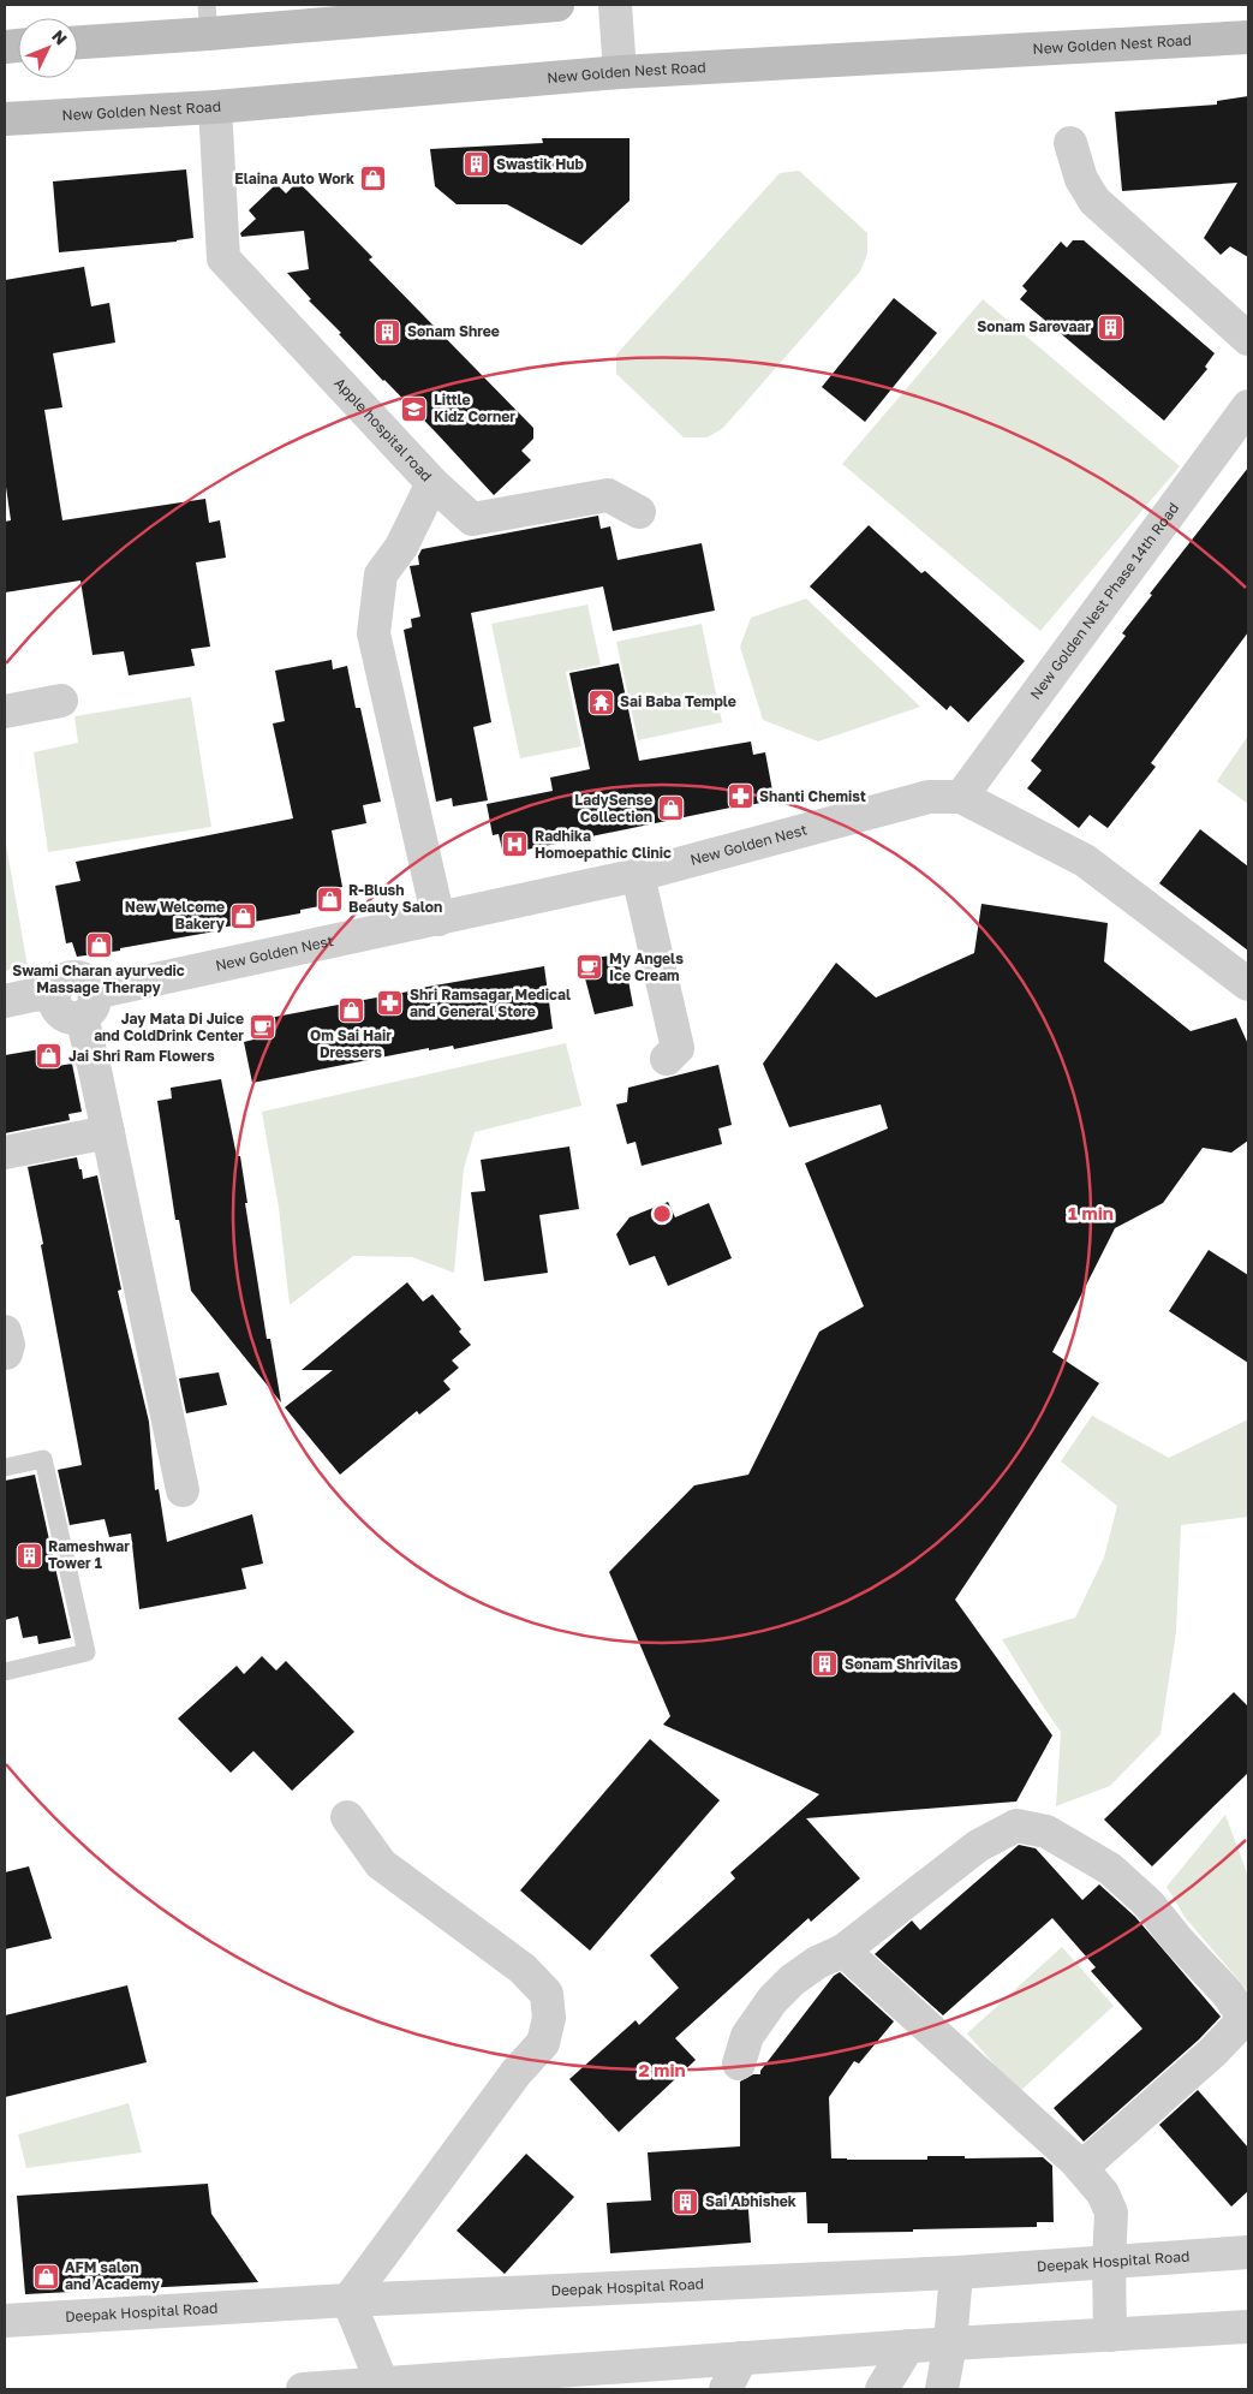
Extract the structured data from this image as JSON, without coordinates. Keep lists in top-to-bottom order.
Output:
{
  "streets": {
    "main road": ["New Golden Nest Road"],
    "street": [
      "Apple hospital road",
      "New Golden Nest Phase 14th Road",
      "New Golden Nest",
      "Deepak Hospital Road"
    ]
  },
  "crossings": [
    ["New Golden Nest Road", "Apple hospital road"],
    ["Apple hospital road", "New Golden Nest"],
    ["New Golden Nest Phase 14th Road", "New Golden Nest"]
  ],
  "places": {
    "building": [
      "Swastik Hub",
      "Sonam Sarovaar",
      "Sonam Shree",
      "Rameshwar Tower 1",
      "Sonam Shrivilas",
      "Sai Abhishek"
    ],
    "shop": [
      "Elaina Auto Work",
      "LadySense Collection",
      "R-Blush Beauty Salon",
      "New Welcome Bakery",
      "Swami Charan ayurvedic Massage Therapy",
      "Om Sai Hair Dressers",
      "Jai Shri Ram Flowers",
      "AFM salon and Academy"
    ],
    "school or university": ["Little Kidz Corner"],
    "temple": ["Sai Baba Temple"],
    "pharmacy": ["Shanti Chemist", "Shri Ramsagar Medical and General Store"],
    "hospital": ["Radhika Homoepathic Clinic"],
    "cafe": ["My Angels Ice Cream", "Jay Mata Di Juice and ColdDrink Center"]
  },
  "north": "top right",
  "rings": ["1 min", "2 min"]
}
